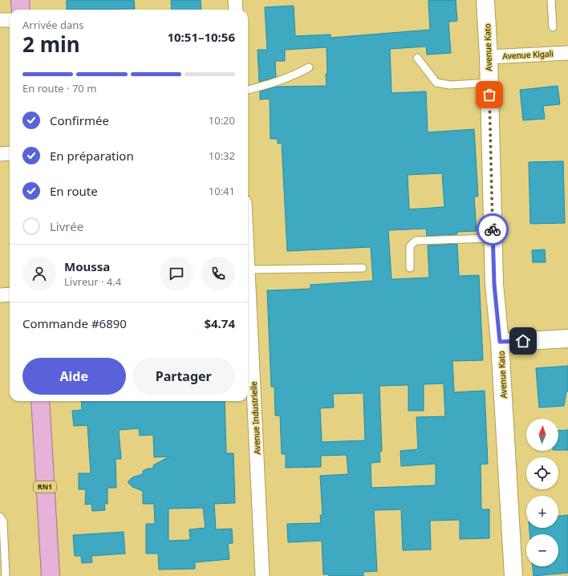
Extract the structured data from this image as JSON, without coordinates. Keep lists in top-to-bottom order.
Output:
{
  "streets": {
    "highway": ["RN1"],
    "street": ["Avenue Kato", "Avenue Kigali", "Avenue Industrielle"]
  },
  "crossings": [
    ["Avenue Kato", "Avenue Kigali"]
  ],
  "north": "top",
  "page": {
    "heading": ["2 min", "Arrivée dans", "10:51–10:56"],
    "panel": [
      "Moussa",
      "Livreur · 4.4",
      "Commande #6890",
      "$4.74"
    ],
    "bar": "En route · 70 m",
    "list": [
      ["Confirmée", "10:20"],
      ["En préparation", "10:32"],
      ["En route", "10:41"],
      "Livrée"
    ],
    "buttons": ["Aide", "Partager"],
    "map_buttons": ["+", "−"]
  }
}
